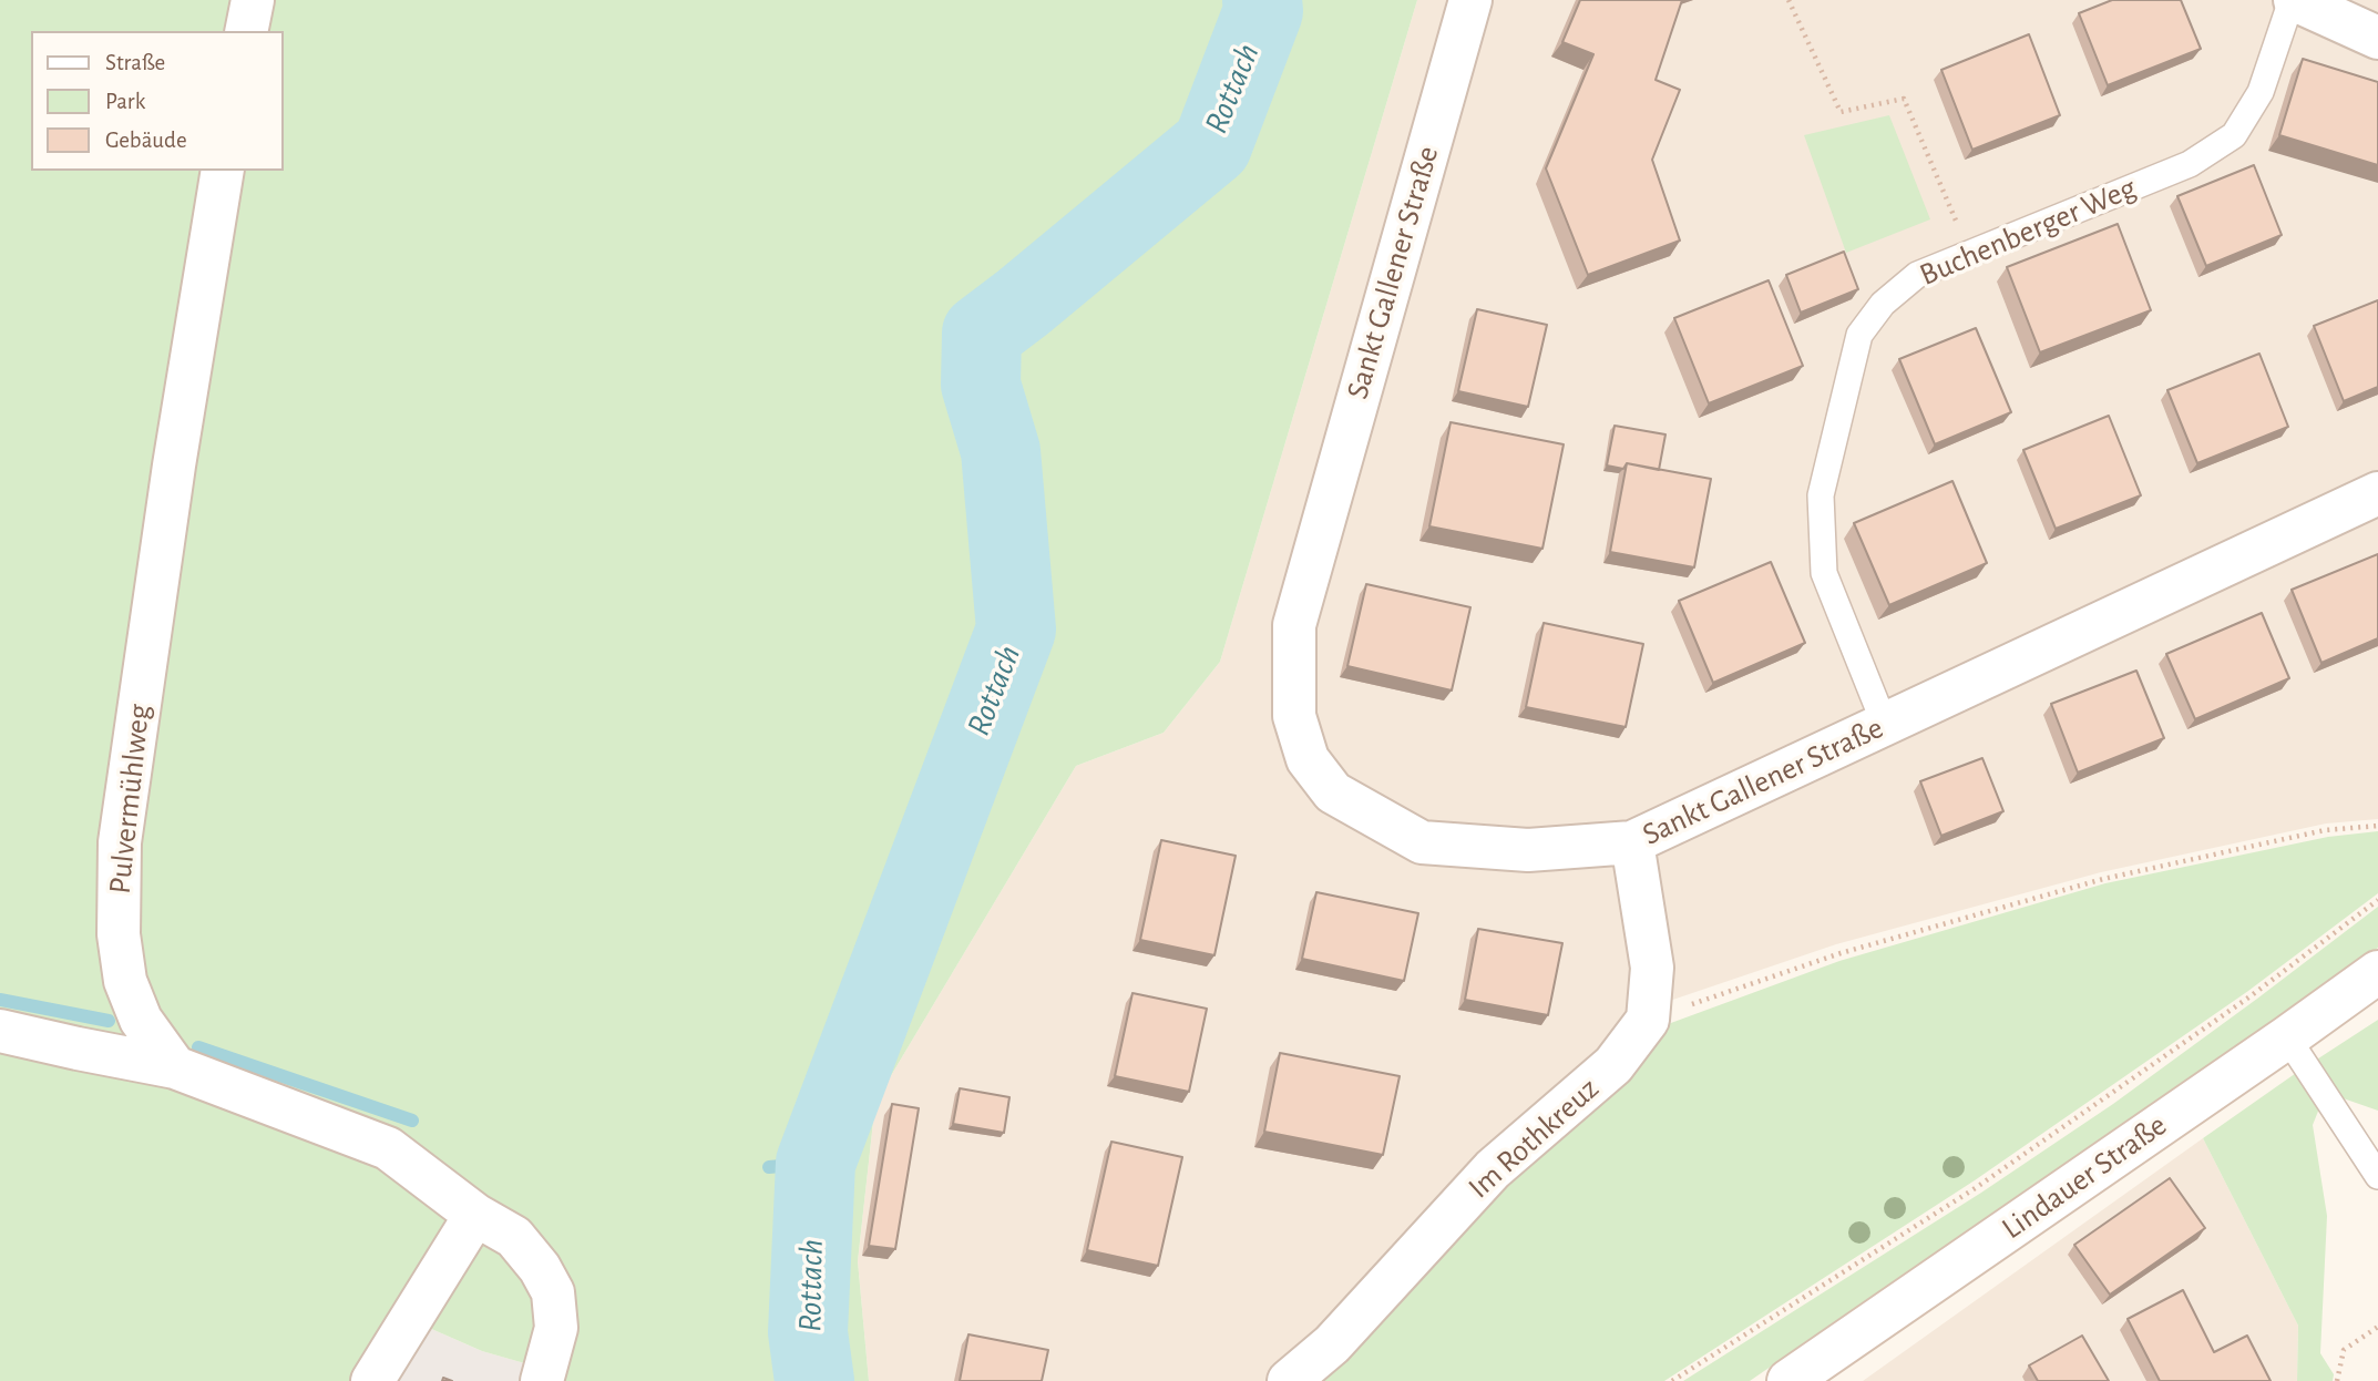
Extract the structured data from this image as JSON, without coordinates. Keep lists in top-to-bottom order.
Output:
{
  "streets": {
    "street": [
      "Sankt Gallener Straße",
      "Pulvermühlweg",
      "Im Rothkreuz",
      "Lindauer Straße"
    ],
    "lane": ["Buchenberger Weg"]
  },
  "crossings": [
    ["Buchenberger Weg", "Sankt Gallener Straße"]
  ],
  "water": ["Rottach"],
  "legend": ["Straße", "Park", "Gebäude"]
}
